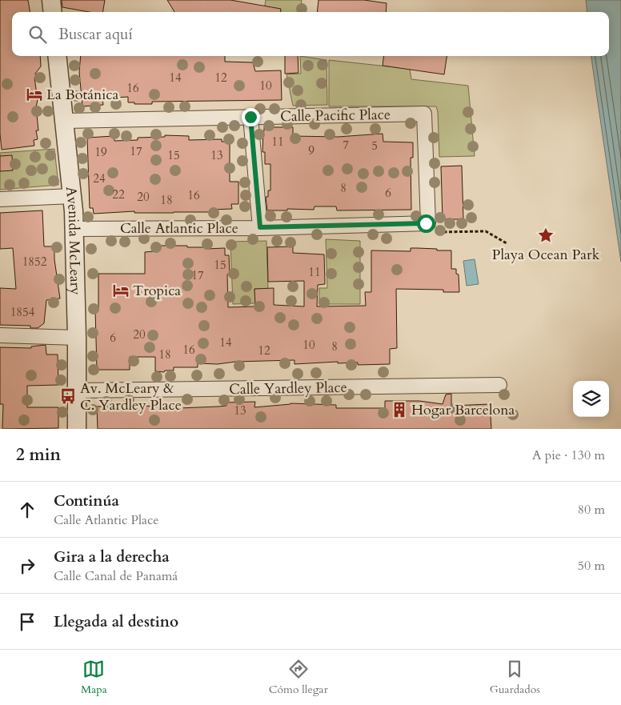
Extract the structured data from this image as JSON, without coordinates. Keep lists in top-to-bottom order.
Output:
{
  "streets": {
    "street": [
      "Calle Pacific Place",
      "Calle Atlantic Place",
      "Avenida McLeary",
      "Calle Yardley Place"
    ]
  },
  "crossings": [
    ["Calle Pacific Place", "Calle Atlantic Place"],
    ["Calle Pacific Place", "Avenida McLeary"],
    ["Calle Atlantic Place", "Avenida McLeary"],
    ["Avenida McLeary", "Calle Yardley Place"]
  ],
  "places": {
    "hotel": ["La Botánica", "Tropica"],
    "place": ["Playa Ocean Park"],
    "bus stop": ["Av. McLeary & C. Yardley Place"],
    "building": ["Hogar Barcelona"]
  },
  "house_numbers": [
    "14",
    "12",
    "10",
    "16",
    "11",
    "7",
    "5",
    "9",
    "17",
    "19",
    "15",
    "13",
    "24",
    "8",
    "6",
    "22",
    "16",
    "20",
    "18",
    "1852",
    "15",
    "11",
    "17",
    "1854",
    "20",
    "6",
    "14",
    "10",
    "8",
    "16",
    "12",
    "18",
    "13"
  ],
  "page": {
    "search": "Buscar aquí",
    "heading": ["2 min", "A pie · 130 m"],
    "list": [
      ["Continúa", "Calle Atlantic Place", "80 m"],
      ["Gira a la derecha", "Calle Canal de Panamá", "50 m"],
      "Llegada al destino"
    ],
    "nav": ["Mapa", "Cómo llegar", "Guardados"]
  }
}
